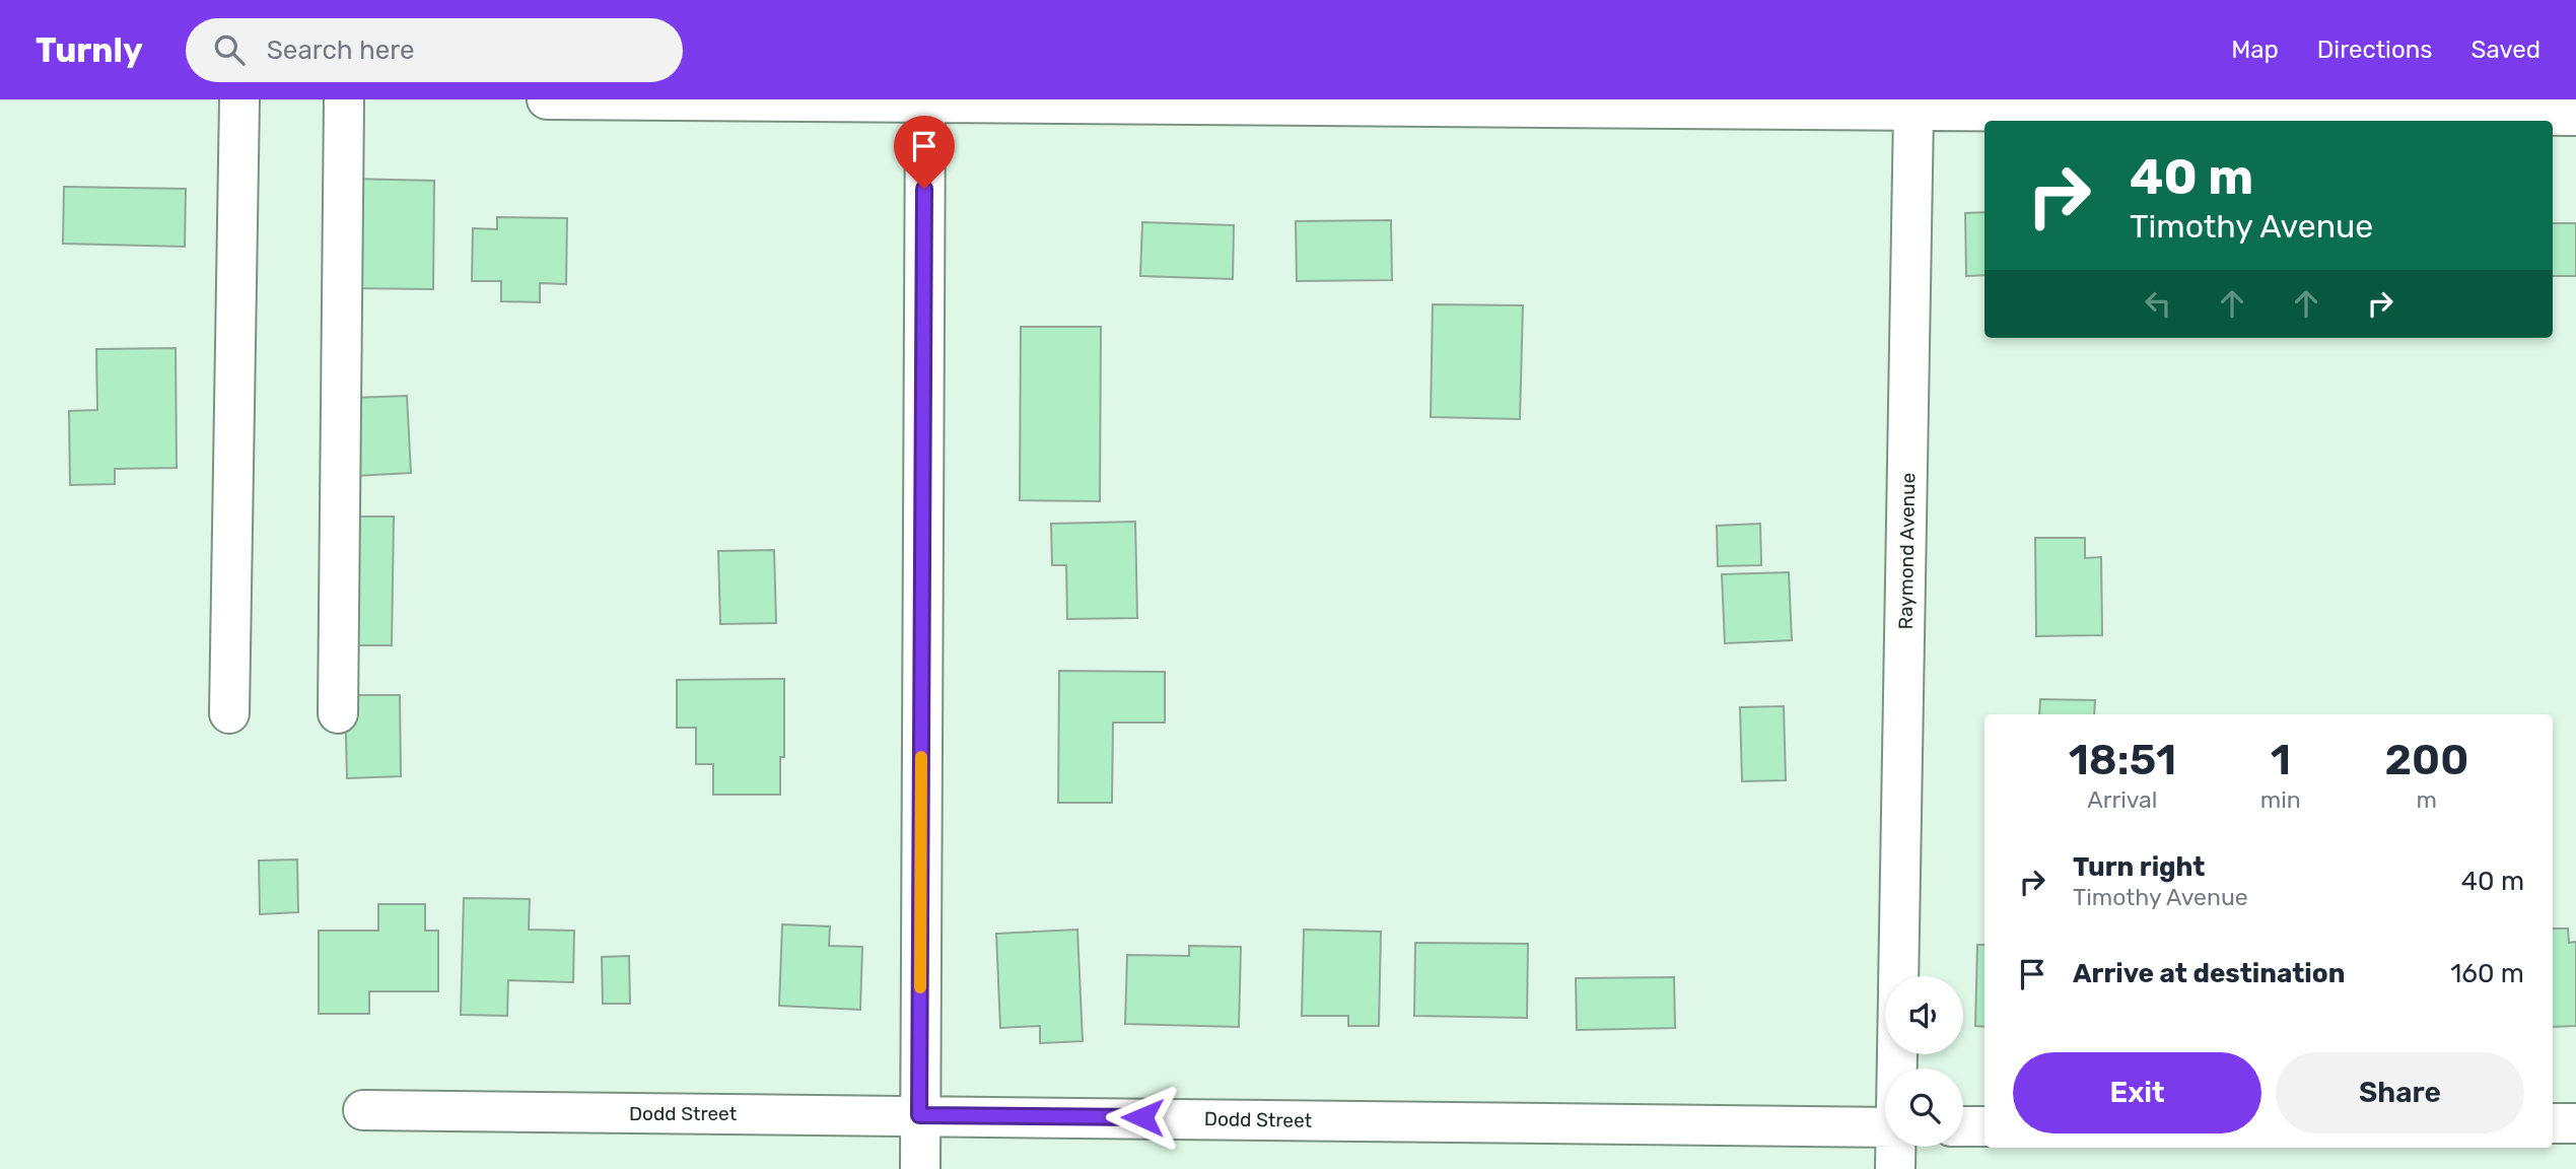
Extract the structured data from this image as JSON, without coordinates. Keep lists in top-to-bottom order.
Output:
{
  "streets": {
    "street": ["Raymond Avenue", "Dodd Street"]
  },
  "page": {
    "header": "Turnly",
    "search": "Search here",
    "nav": ["Map", "Directions", "Saved"],
    "turn": ["40 m", "Timothy Avenue"],
    "eta": [
      "18:51",
      "Arrival",
      "1",
      "min",
      "200",
      "m"
    ],
    "list": [
      {
        "name": "Turn right",
        "note": "Timothy Avenue",
        "value": "40 m"
      },
      {
        "name": "Arrive at destination",
        "value": "160 m"
      }
    ],
    "buttons": ["Exit", "Share"]
  }
}
